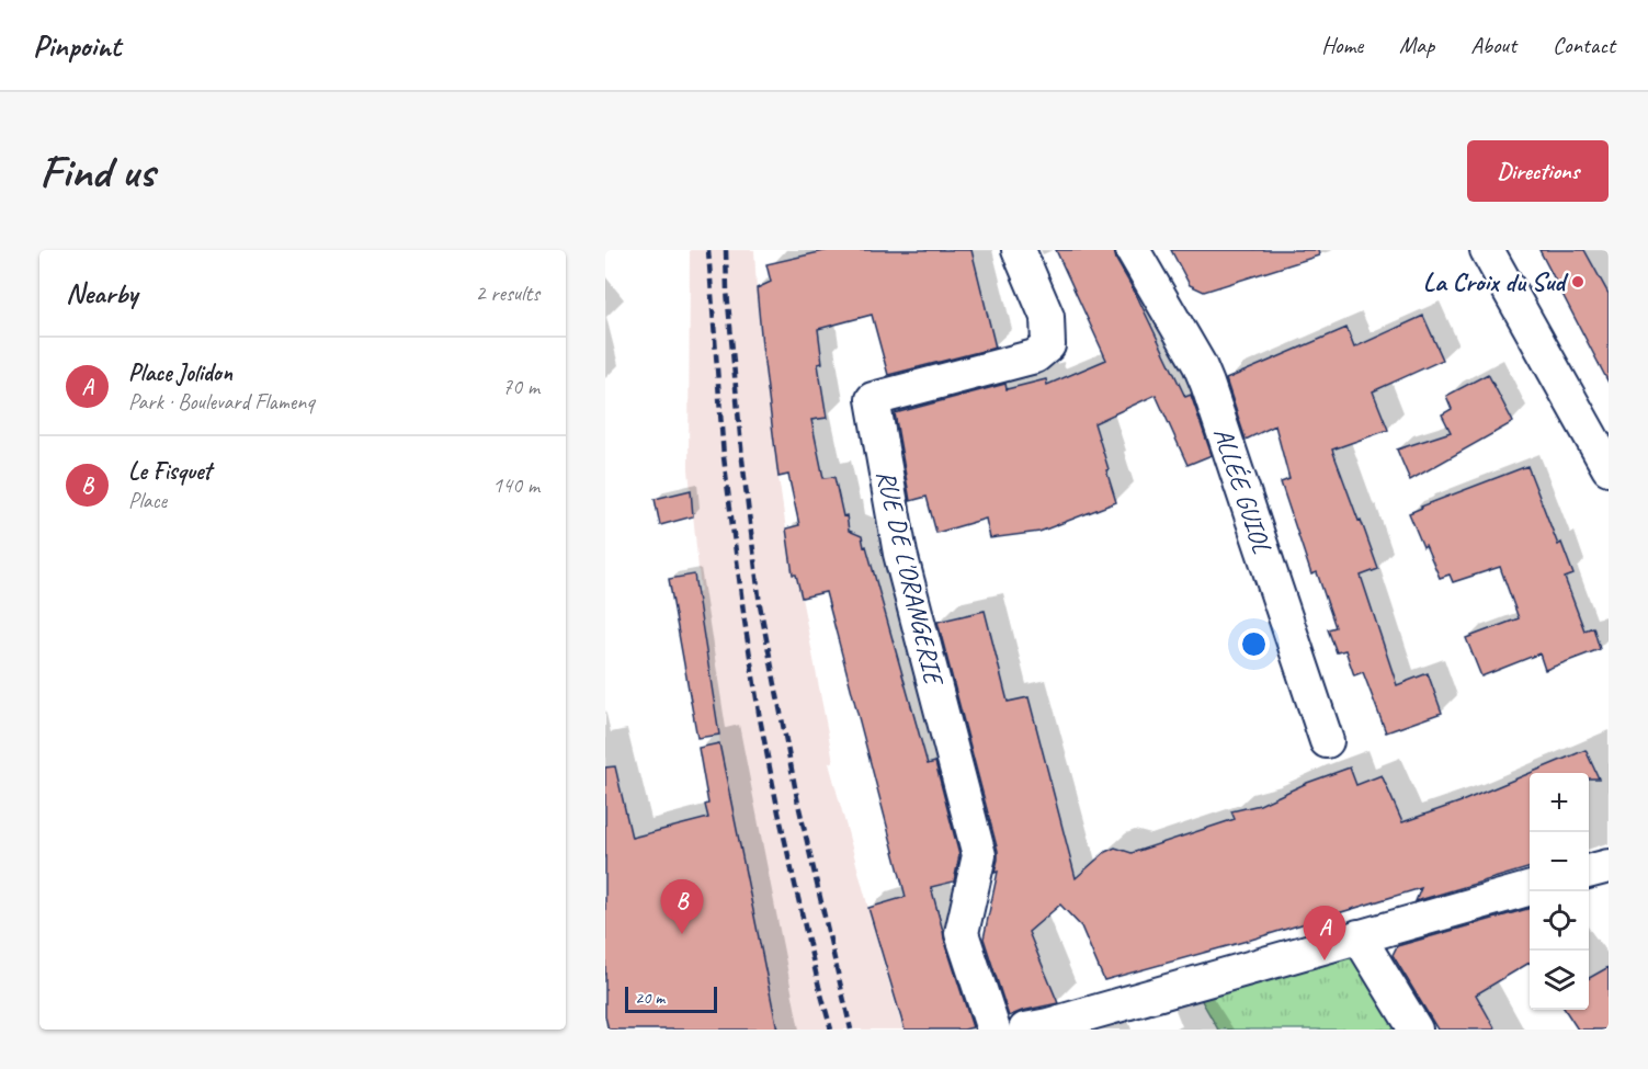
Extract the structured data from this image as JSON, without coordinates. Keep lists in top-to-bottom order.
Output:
{
  "streets": {
    "street": ["ALLÉE GUIOL", "RUE DE L'ORANGERIE"]
  },
  "places": ["La Croix du Sud"],
  "scale_bar": "20 m",
  "page": {
    "header": "Pinpoint",
    "nav": [
      "Home",
      "Map",
      "About",
      "Contact"
    ],
    "buttons": "Directions",
    "title": "Find us",
    "heading": ["Nearby", "2 results"],
    "list": [
      {
        "mark": "A",
        "name": "Place Jolidon",
        "note": "Park · Boulevard Flamenq",
        "value": "70 m"
      },
      {
        "mark": "B",
        "name": "Le Fisquet",
        "note": "Place",
        "value": "140 m"
      }
    ],
    "map_buttons": ["+", "−"],
    "pins": ["B", "A"],
    "scale": "20 m"
  }
}
